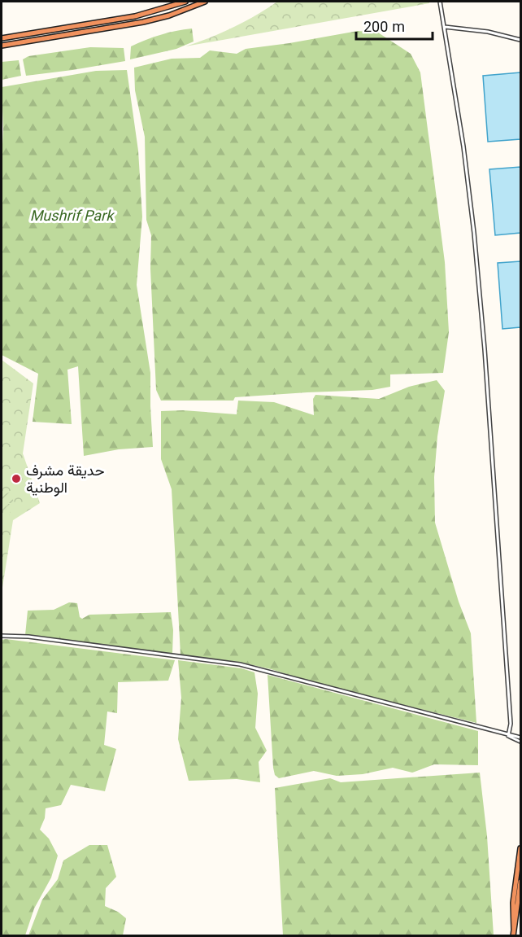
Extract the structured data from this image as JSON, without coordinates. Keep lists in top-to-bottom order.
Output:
{
  "parks": ["Mushrif Park"],
  "places": ["حديقة مشرف الوطنية"],
  "scale_bar": "200 m"
}
